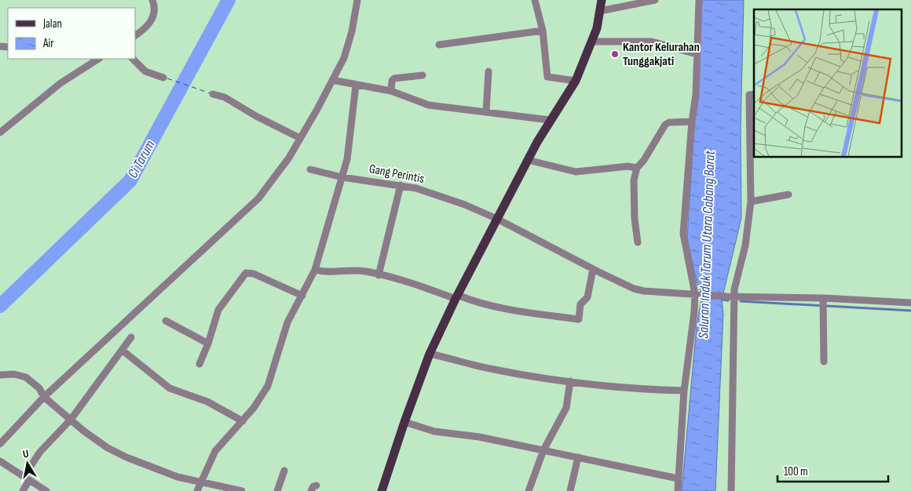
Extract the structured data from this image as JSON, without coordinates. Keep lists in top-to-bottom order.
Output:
{
  "streets": {
    "street": ["Gang Perintis"]
  },
  "water": ["Ci Tarum", "Saluran Induk Tarum Utara Cabang Barat"],
  "places": ["Kantor Kelurahan Tunggakjati"],
  "legend": ["Jalan", "Air"],
  "scale_bar": "100 m",
  "north": "top"
}
